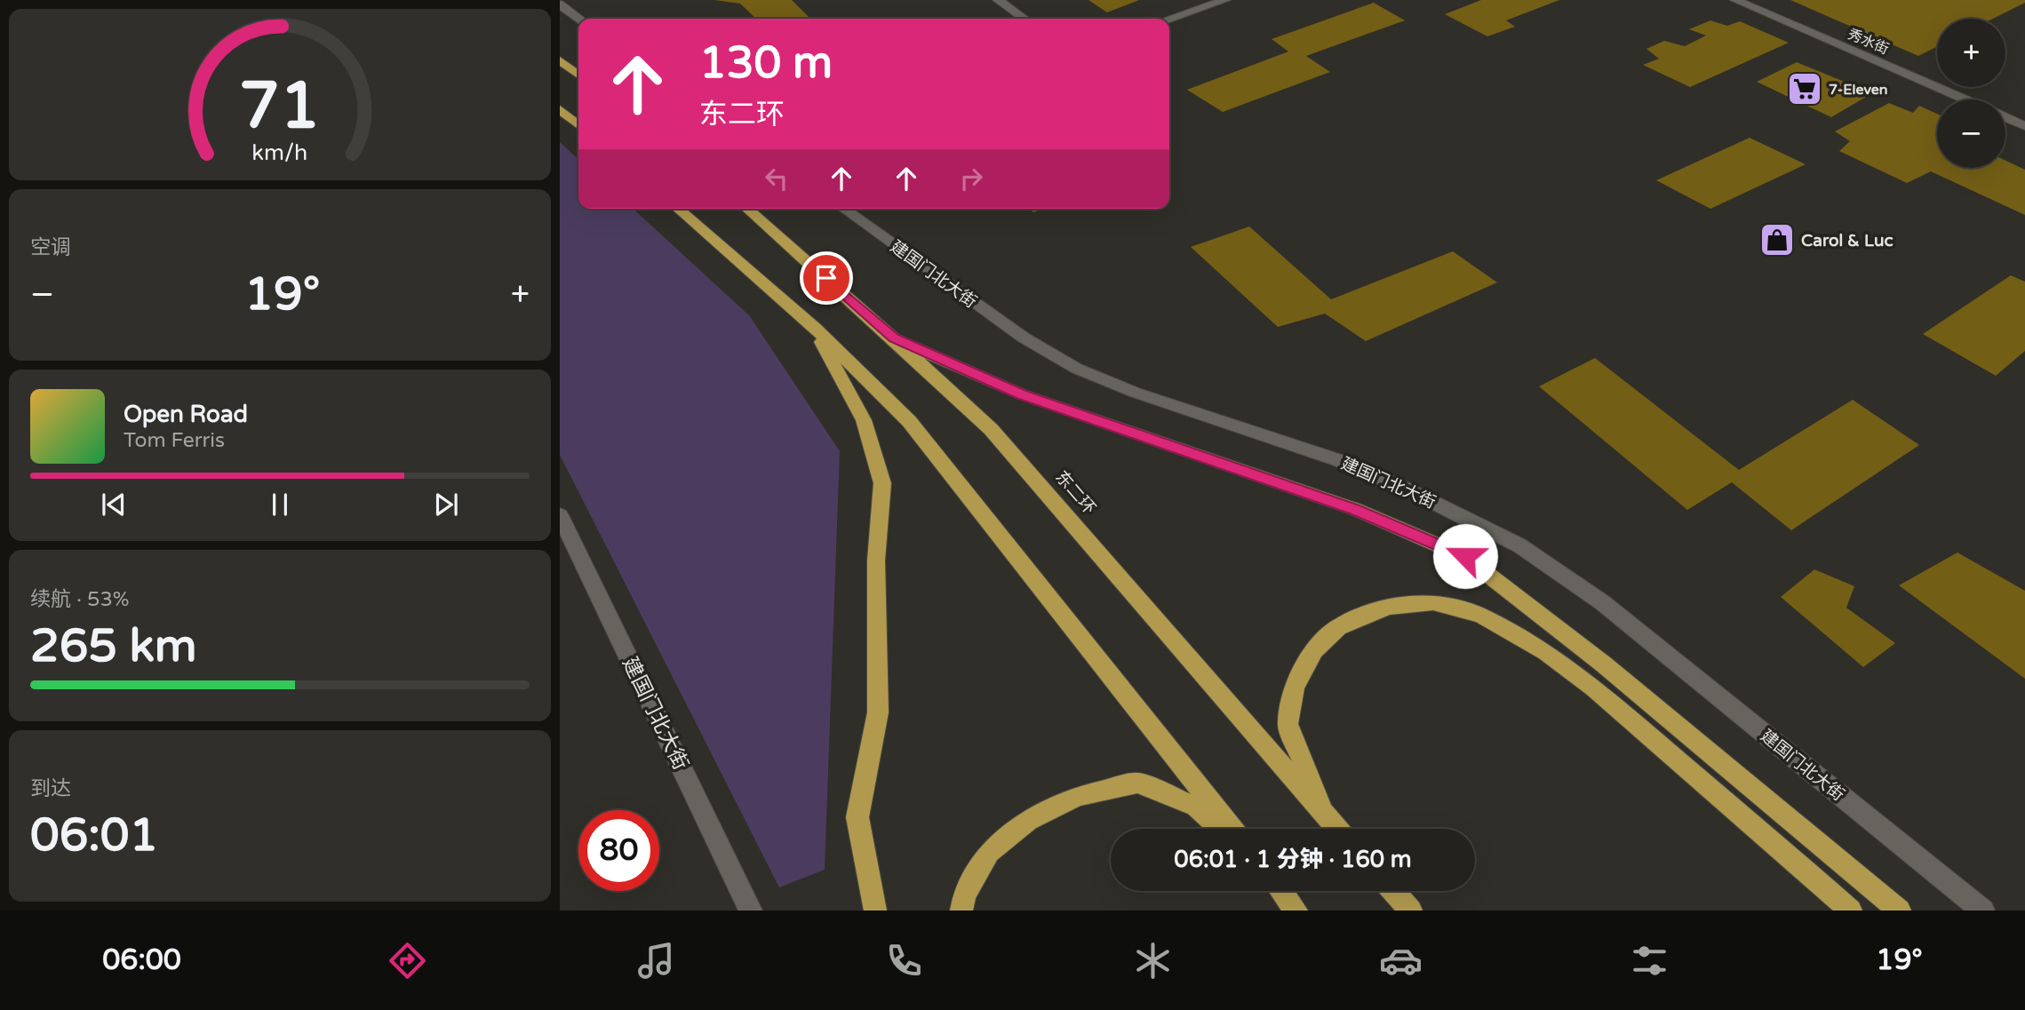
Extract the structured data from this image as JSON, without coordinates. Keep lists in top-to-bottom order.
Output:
{
  "streets": {
    "highway": ["东二环"],
    "street": ["秀水街", "建国门北大街"]
  },
  "places": {
    "supermarket": ["7-Eleven"],
    "shop": ["Carol & Luc"]
  },
  "page": {
    "map_buttons": ["+", "−"],
    "turn": ["130 m", "东二环"],
    "tile": [
      "空调",
      ["续航 · 53%", "265 km"],
      ["到达", "06:01"]
    ],
    "heat": ["−", "19°", "+"],
    "song": ["Open Road", "Tom Ferris"],
    "limit": "80",
    "trip": "06:01 · 1 分钟 · 160 m",
    "tabs": ["06:00", "19°"],
    "gauge": ["71", "km/h"]
  }
}
